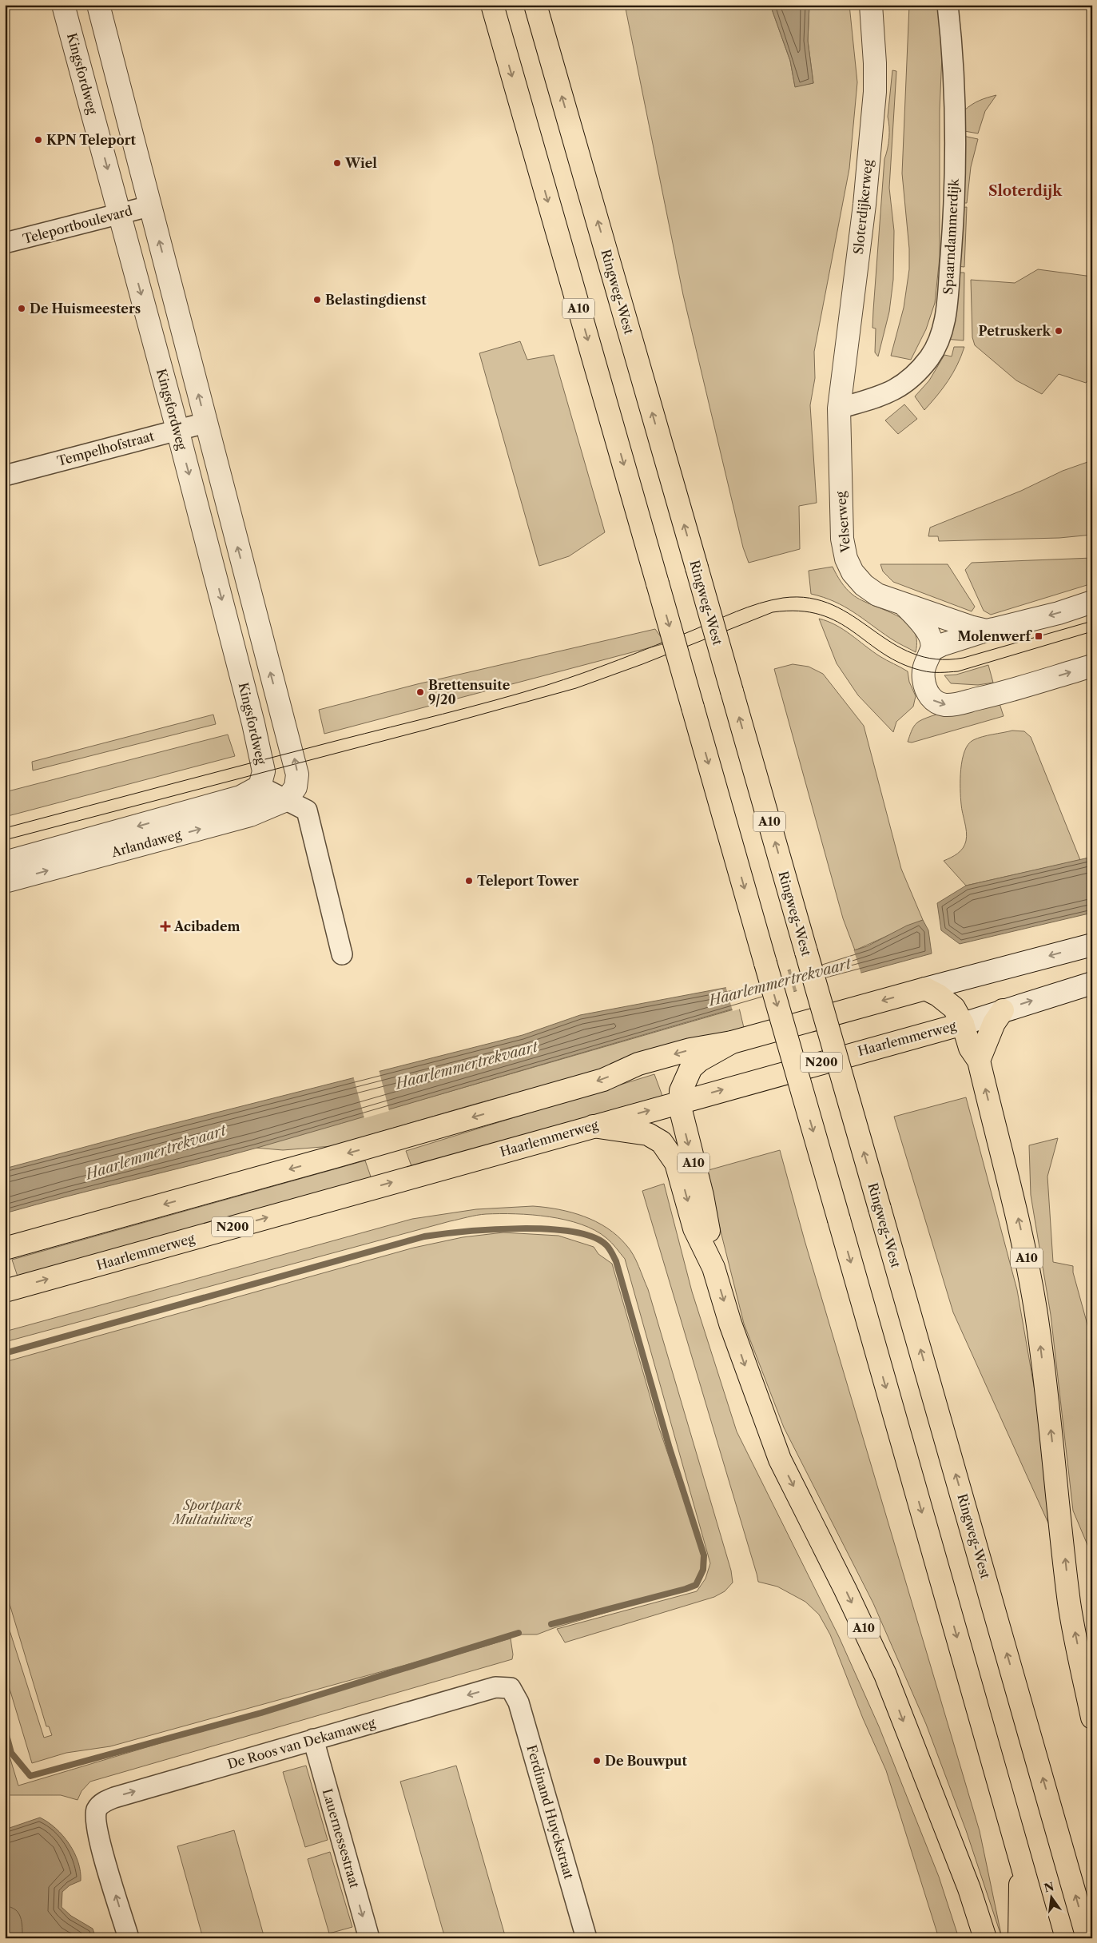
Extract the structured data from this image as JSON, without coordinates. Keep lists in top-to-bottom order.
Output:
{
  "streets": {
    "main road": [
      "Ringweg-West",
      "A10",
      "Haarlemmerweg",
      "N200"
    ],
    "street": [
      "Kingsfordweg",
      "Sloterdijkerweg",
      "Teleportboulevard",
      "Spaarndammerdijk",
      "Tempelhofstraat",
      "Velserweg",
      "Arlandaweg",
      "De Roos van Dekamaweg",
      "Ferdinand Huyckstraat",
      "Lauernessestraat"
    ]
  },
  "crossings": [
    ["Kingsfordweg", "Teleportboulevard"],
    ["Kingsfordweg", "Tempelhofstraat"],
    ["Kingsfordweg", "Arlandaweg"],
    ["Sloterdijkerweg", "Spaarndammerdijk"],
    ["Sloterdijkerweg", "Velserweg"],
    ["Spaarndammerdijk", "Velserweg"],
    ["Ringweg-West", "A10"],
    ["A10", "Haarlemmerweg"],
    ["De Roos van Dekamaweg", "Ferdinand Huyckstraat"],
    ["De Roos van Dekamaweg", "Lauernessestraat"]
  ],
  "one_way": ["Haarlemmerweg", "Lauernessestraat"],
  "districts": ["Sloterdijk"],
  "water": ["Haarlemmertrekvaart"],
  "parks": ["Sportpark Multatuliweg"],
  "places": {
    "other": [
      "KPN Teleport",
      "Wiel",
      "Belastingdienst",
      "De Huismeesters",
      "Petruskerk",
      "Brettensuite 9/20",
      "Teleport Tower",
      "De Bouwput"
    ],
    "transit": ["Molenwerf"],
    "health": ["Acibadem"]
  },
  "north": "top"
}
